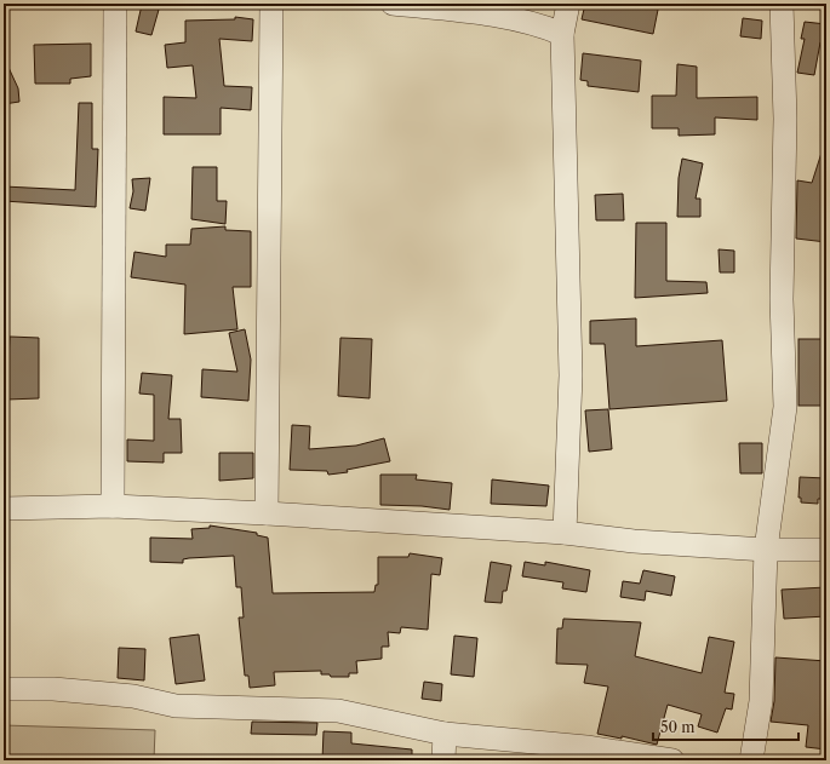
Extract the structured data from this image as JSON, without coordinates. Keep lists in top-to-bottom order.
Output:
{
  "scale_bar": "50 m"
}
